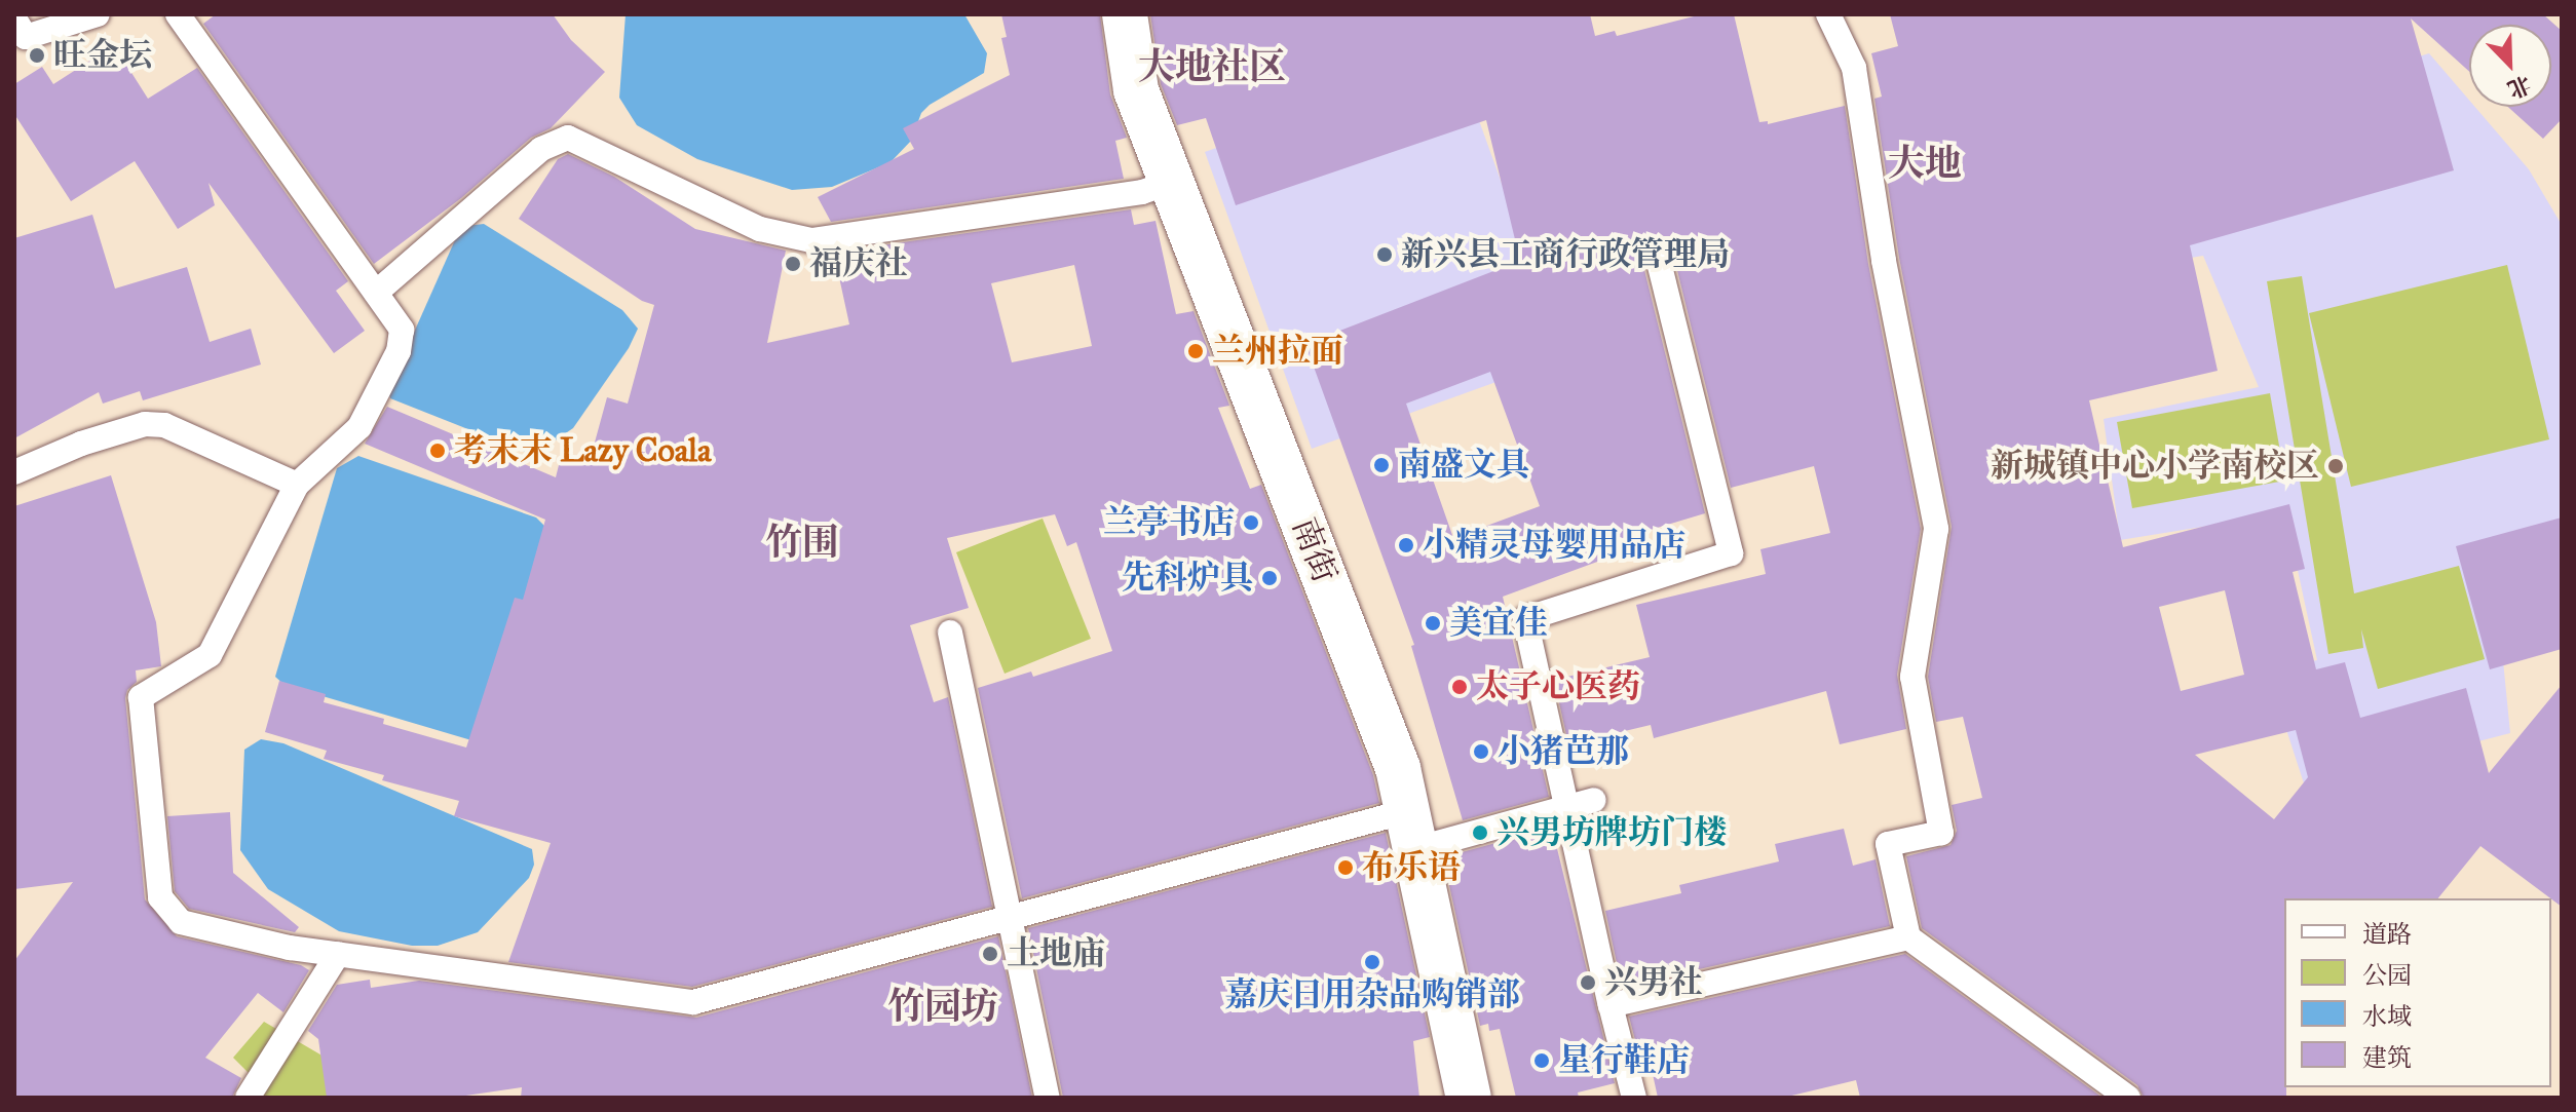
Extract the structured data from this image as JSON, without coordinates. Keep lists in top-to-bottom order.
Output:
{
  "streets": {
    "street": ["南街"]
  },
  "districts": [
    "大地社区",
    "大地",
    "竹围",
    "竹园坊"
  ],
  "places": [
    "旺金坛",
    "新兴县工商行政管理局",
    "福庆社",
    "兰州拉面",
    "考末末 Lazy Coala",
    "南盛文具",
    "新城镇中心小学南校区",
    "兰亭书店",
    "小精灵母婴用品店",
    "先科炉具",
    "美宜佳",
    "太子心医药",
    "小猪芭那",
    "兴男坊牌坊门楼",
    "布乐语",
    "土地庙",
    "嘉庆日用杂品购销部",
    "兴男社",
    "星行鞋店"
  ],
  "legend": [
    "道路",
    "公园",
    "水域",
    "建筑"
  ],
  "north": "bottom right"
}
